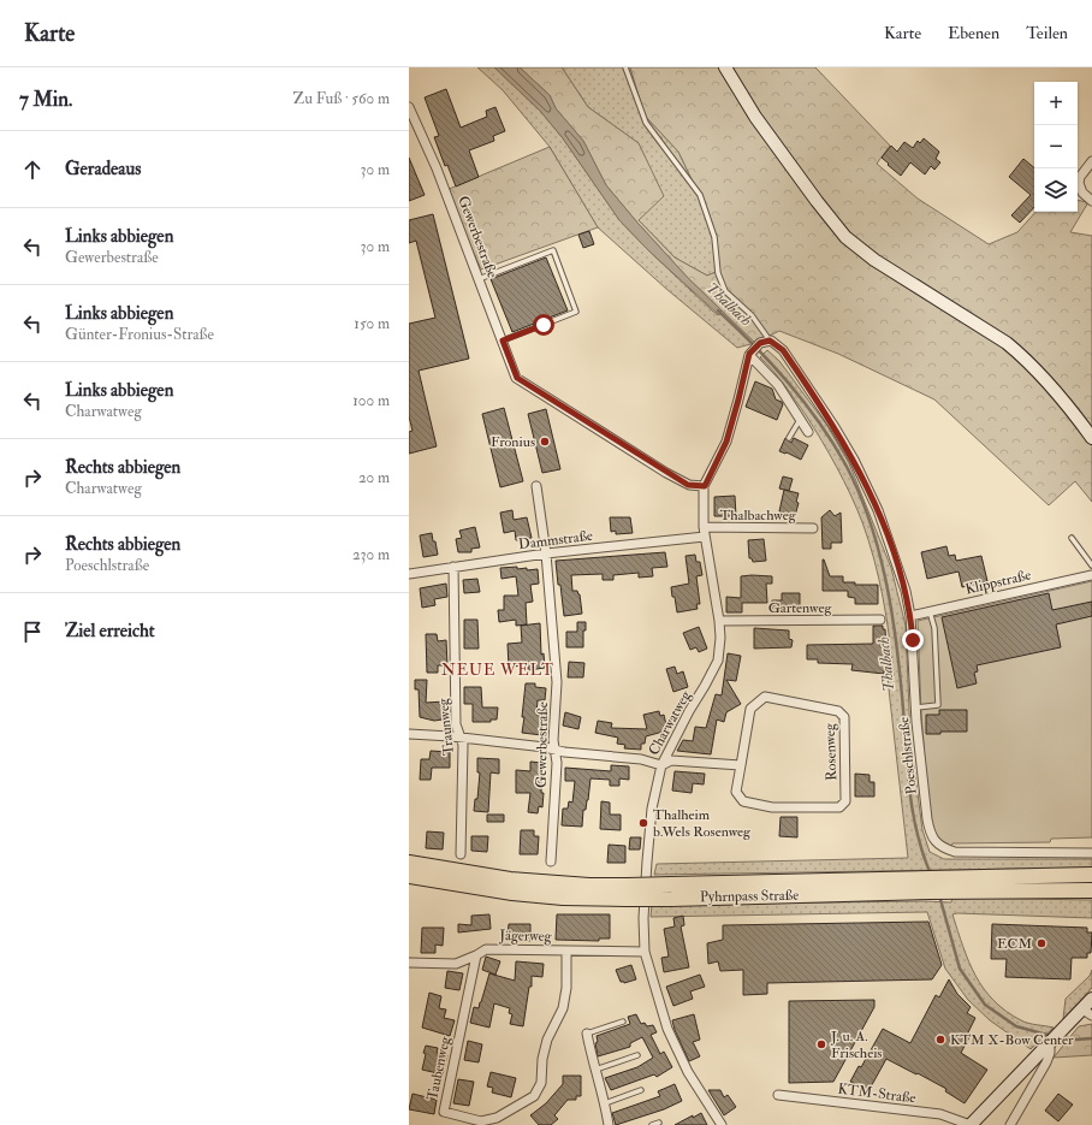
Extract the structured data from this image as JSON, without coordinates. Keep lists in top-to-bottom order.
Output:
{
  "streets": {
    "main road": ["Pyhrnpass Straße"],
    "street": [
      "Gewerbestraße",
      "Thalbachweg",
      "Dammstraße",
      "Klippstraße",
      "Gartenweg",
      "Charwatweg",
      "Traunweg",
      "Rosenweg",
      "Poeschlstraße",
      "Jägerweg",
      "Taubenweg",
      "KTM-Straße"
    ]
  },
  "crossings": [
    ["Gewerbestraße", "Dammstraße"],
    ["Gewerbestraße", "Charwatweg"],
    ["Thalbachweg", "Charwatweg"],
    ["Dammstraße", "Charwatweg"],
    ["Dammstraße", "Traunweg"],
    ["Klippstraße", "Poeschlstraße"],
    ["Gartenweg", "Charwatweg"],
    ["Charwatweg", "Jägerweg"],
    ["Jägerweg", "Taubenweg"]
  ],
  "districts": ["NEUE WELT"],
  "water": ["Thalbach"],
  "places": [
    "Fronius",
    "Thalheim b.Wels Rosenweg",
    "ECM",
    "KTM X-Bow Center",
    "J. u. A. Frischeis"
  ],
  "page": {
    "header": "Karte",
    "nav": ["Karte", "Ebenen", "Teilen"],
    "heading": ["7 Min.", "Zu Fuß · 560 m"],
    "map_buttons": ["+", "−"],
    "list": [
      ["Geradeaus", "30 m"],
      ["Links abbiegen", "Gewerbestraße", "30 m"],
      ["Links abbiegen", "Günter-Fronius-Straße", "150 m"],
      ["Links abbiegen", "Charwatweg", "100 m"],
      ["Rechts abbiegen", "Charwatweg", "20 m"],
      ["Rechts abbiegen", "Poeschlstraße", "230 m"],
      "Ziel erreicht"
    ]
  }
}
